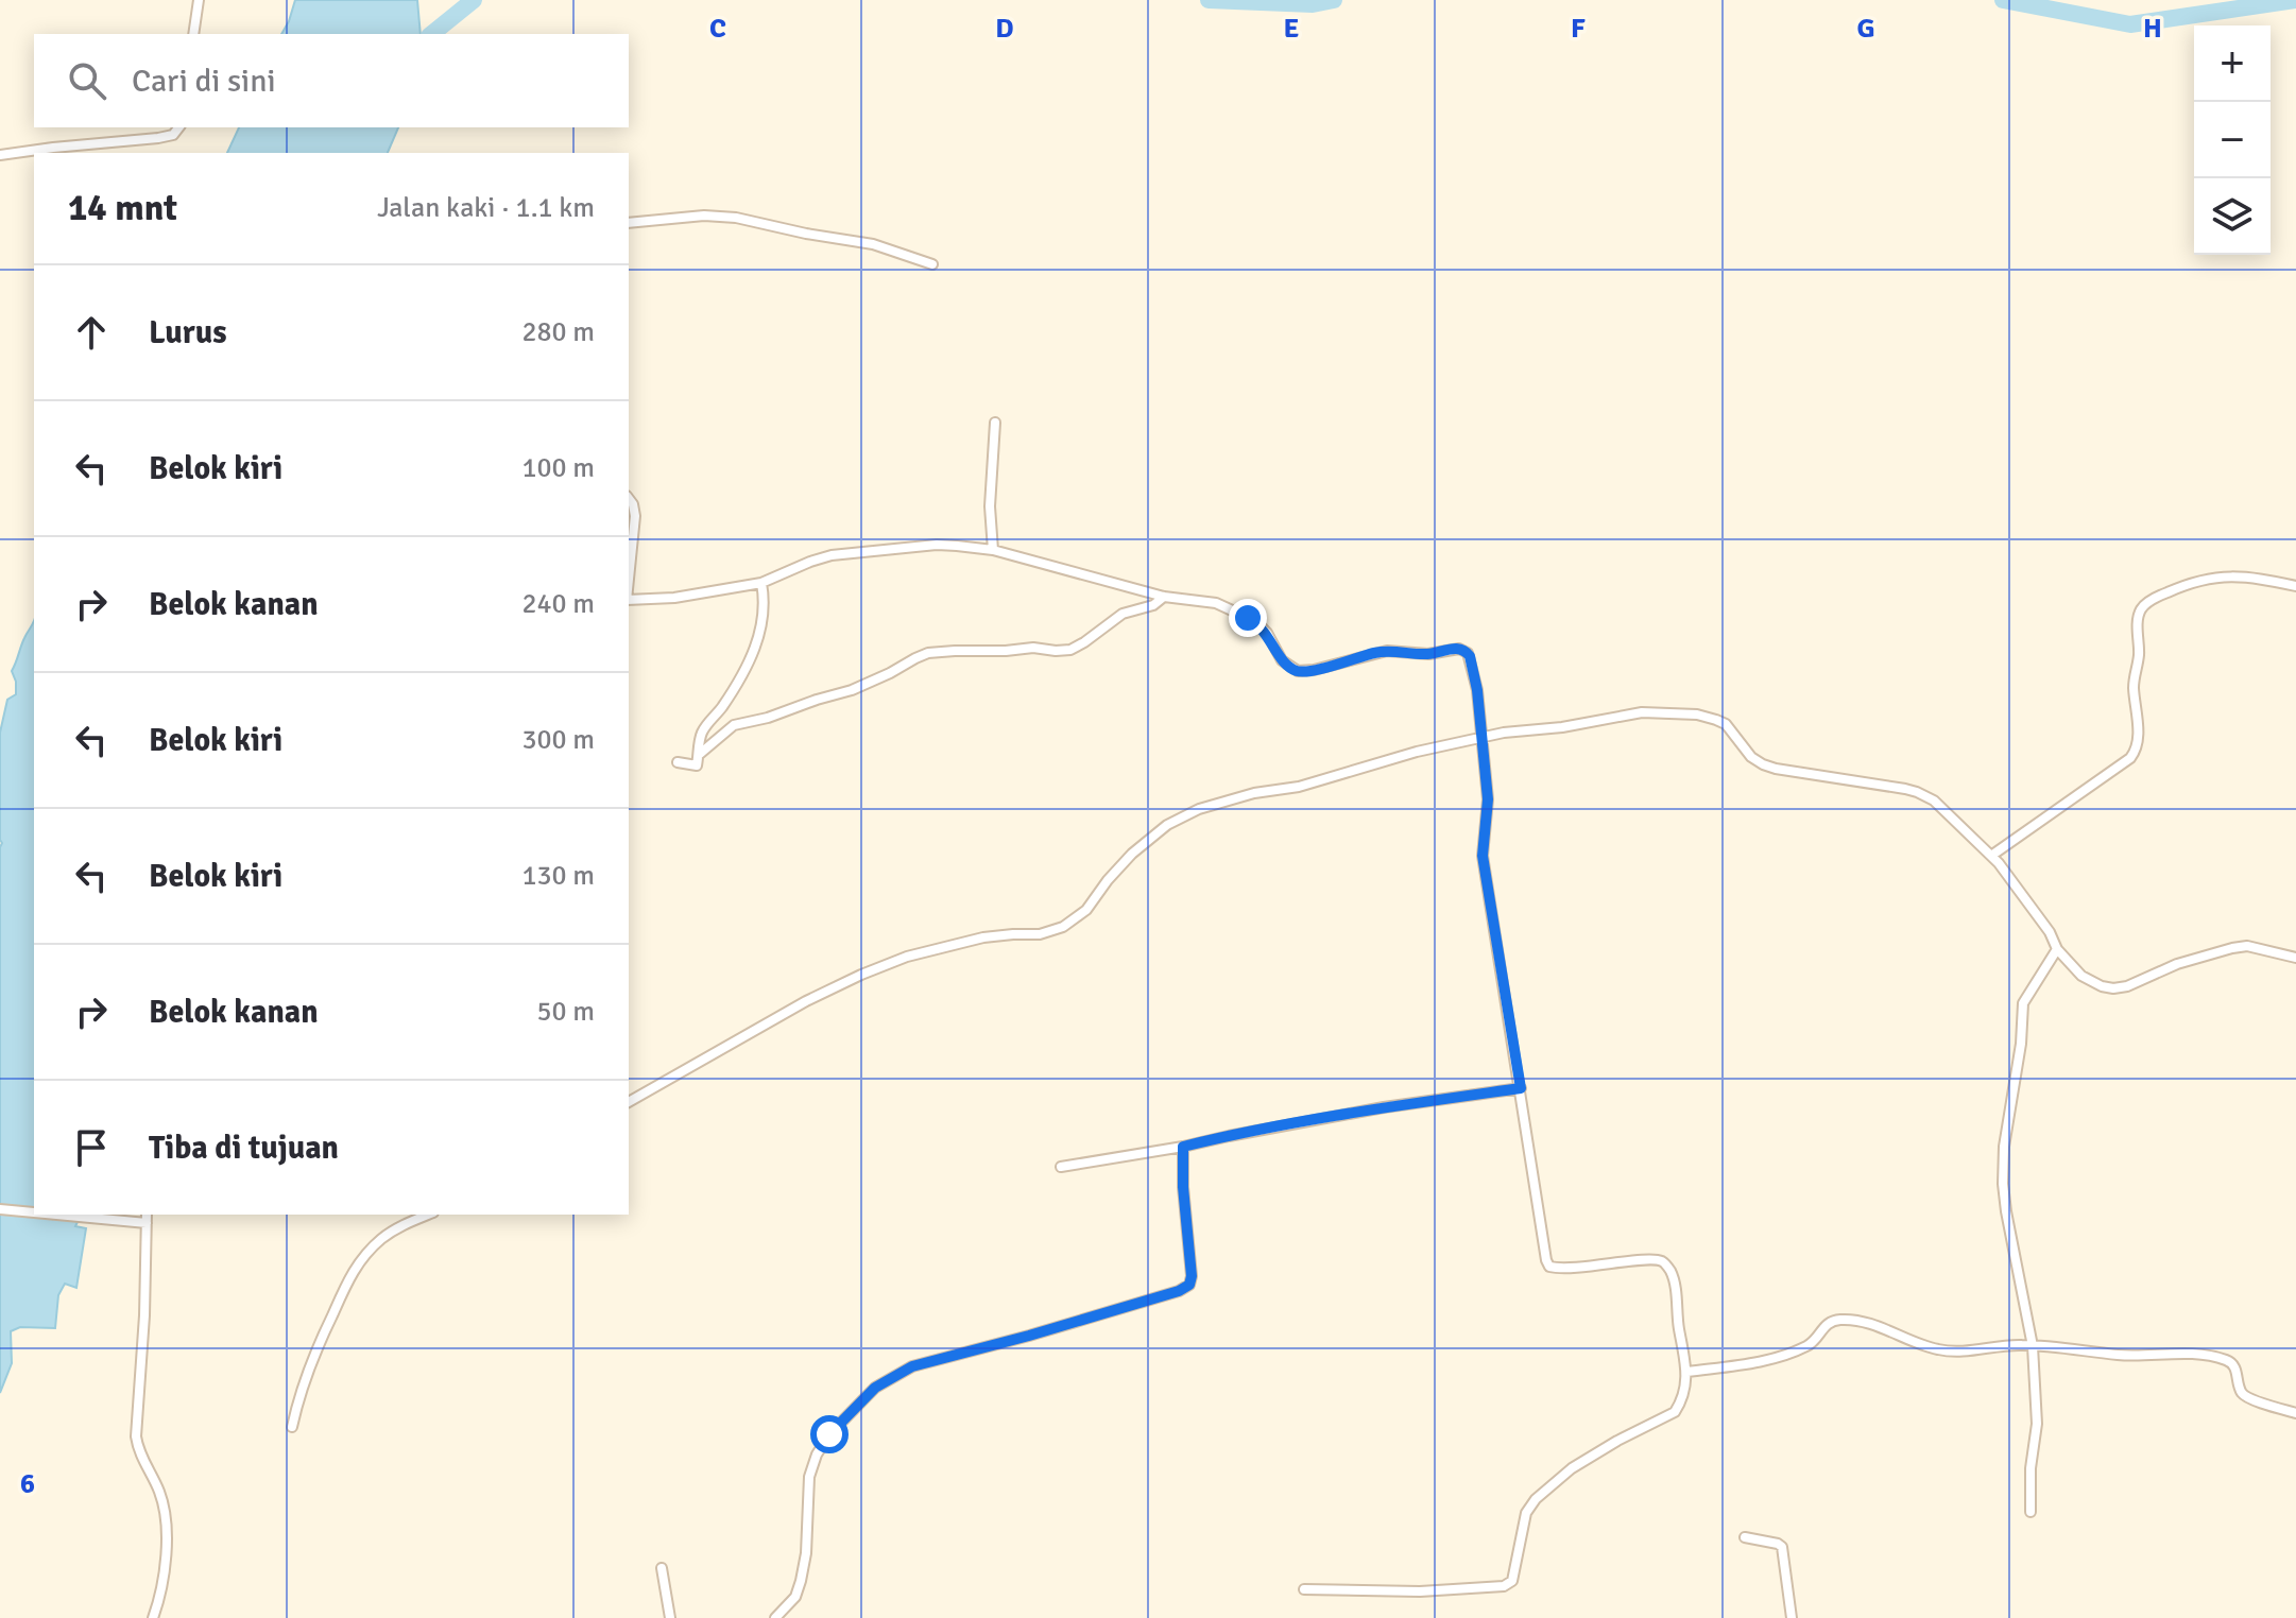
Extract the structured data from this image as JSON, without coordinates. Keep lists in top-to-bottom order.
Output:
{
  "page": {
    "map_buttons": ["+", "−"],
    "search": "Cari di sini",
    "heading": ["14 mnt", "Jalan kaki · 1.1 km"],
    "list": [
      ["Lurus", "280 m"],
      ["Belok kiri", "100 m"],
      ["Belok kanan", "240 m"],
      ["Belok kiri", "300 m"],
      ["Belok kiri", "130 m"],
      ["Belok kanan", "50 m"],
      "Tiba di tujuan"
    ]
  },
  "grid": {
    "columns": [
      "C",
      "D",
      "E",
      "F",
      "G",
      "H"
    ],
    "rows": ["6"]
  }
}
